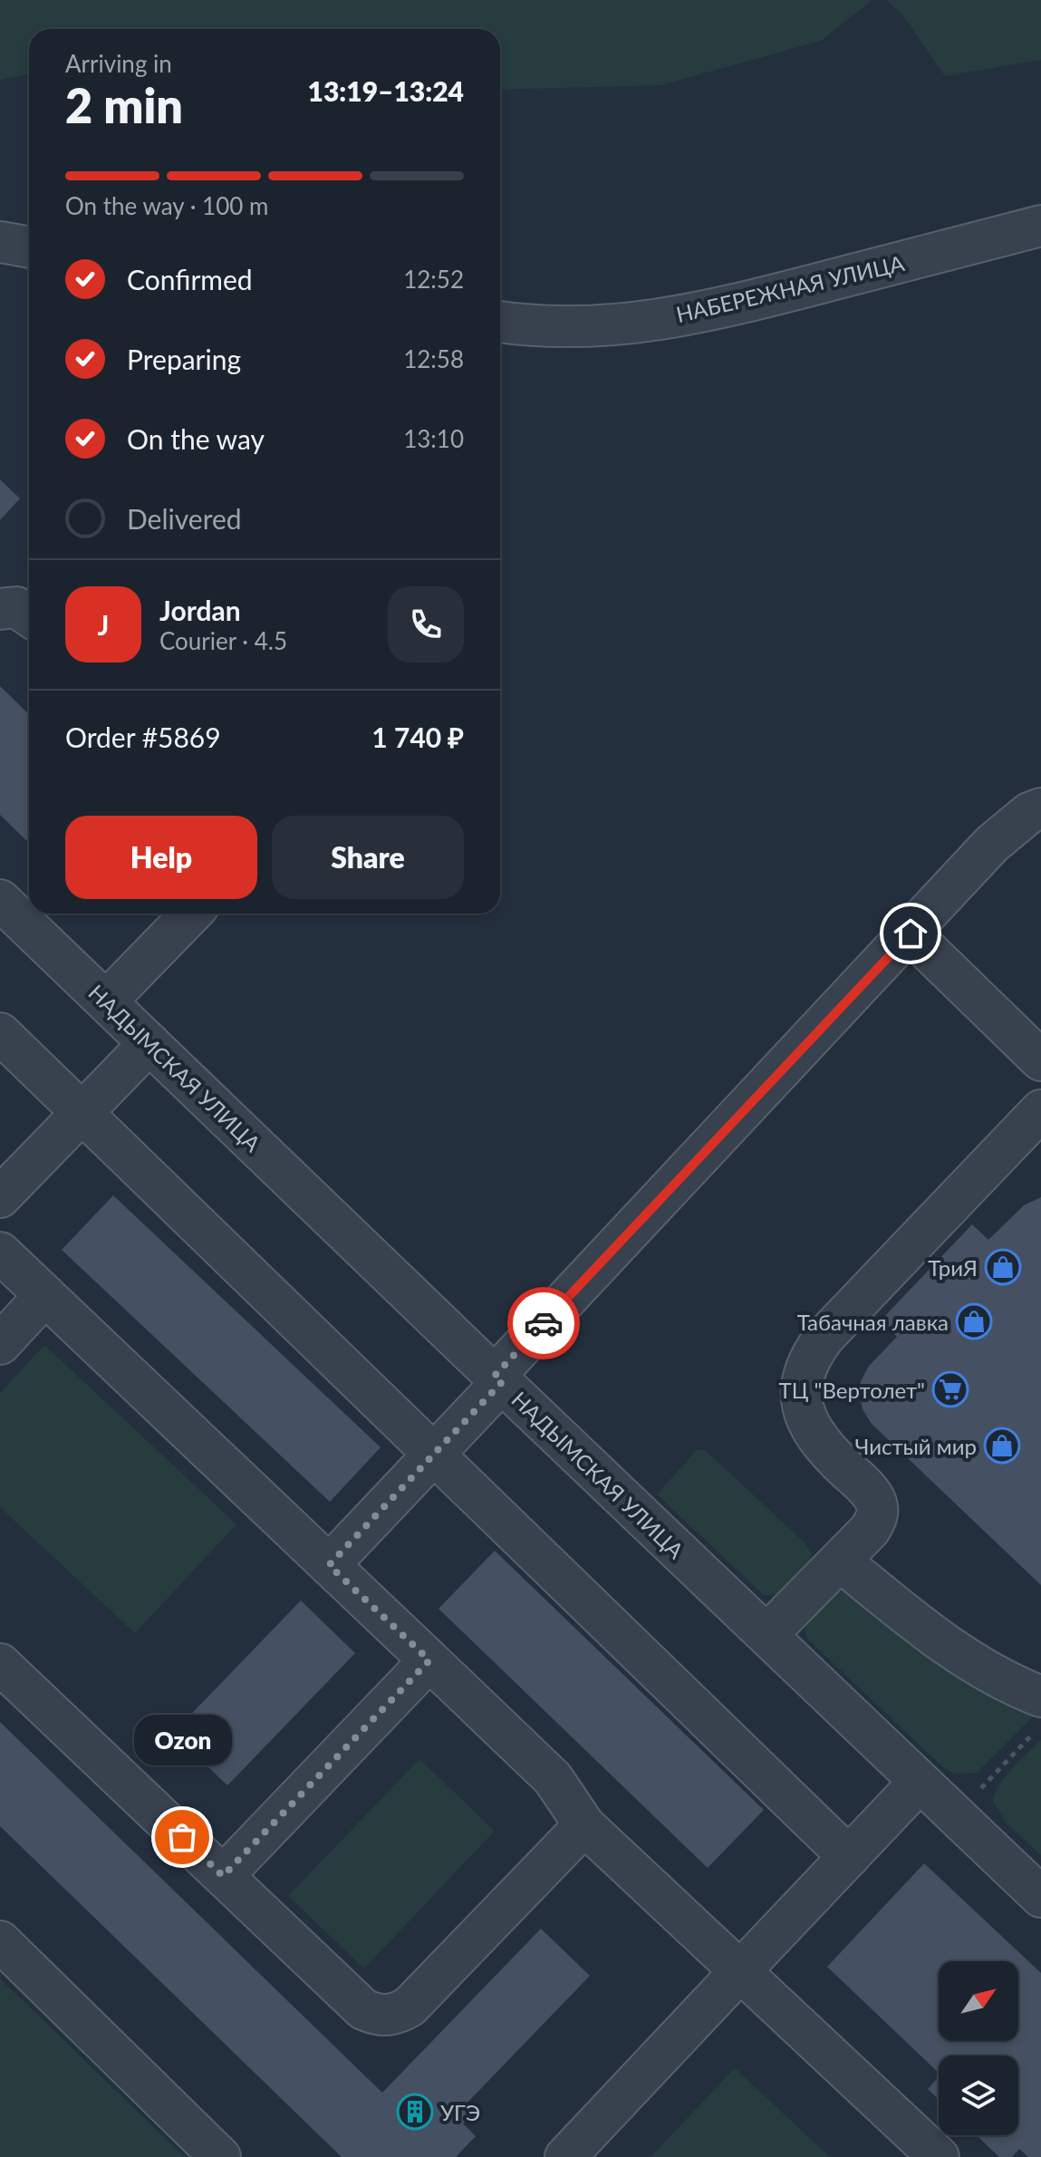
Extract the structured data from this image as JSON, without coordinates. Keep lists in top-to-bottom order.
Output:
{
  "streets": {
    "street": ["НАБЕРЕЖНАЯ УЛИЦА", "НАДЫМСКАЯ УЛИЦА"]
  },
  "places": {
    "shop": ["ТриЯ", "Табачная лавка", "Чистый мир"],
    "supermarket": ["ТЦ \"Вертолет\""],
    "other": ["Ozon"],
    "building": ["УГЭ"]
  },
  "north": "top right",
  "page": {
    "heading": ["2 min", "Arriving in", "13:19–13:24"],
    "panel": [
      "Jordan",
      "Courier · 4.5",
      "Order #5869",
      "1 740 ₽"
    ],
    "bar": "On the way · 100 m",
    "list": [
      ["Confirmed", "12:52"],
      ["Preparing", "12:58"],
      ["On the way", "13:10"],
      "Delivered"
    ],
    "round": "J",
    "buttons": ["Help", "Share"],
    "bubble": "Ozon"
  }
}
